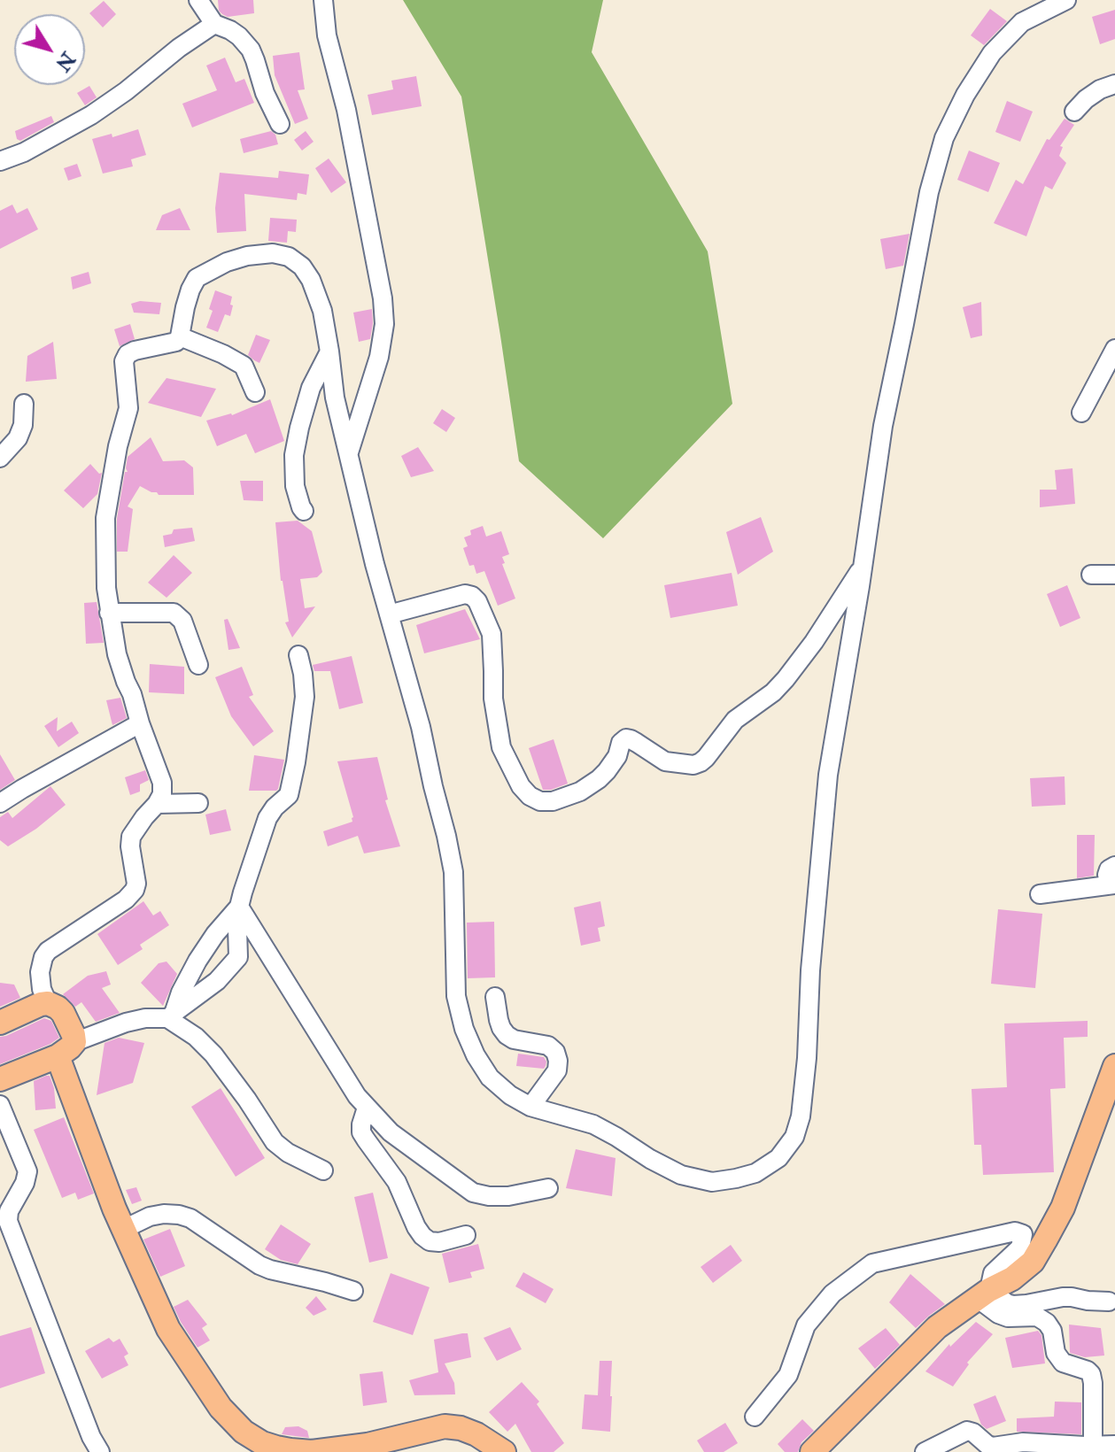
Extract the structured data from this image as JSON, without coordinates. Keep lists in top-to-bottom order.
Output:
{
  "north": "bottom right"
}
